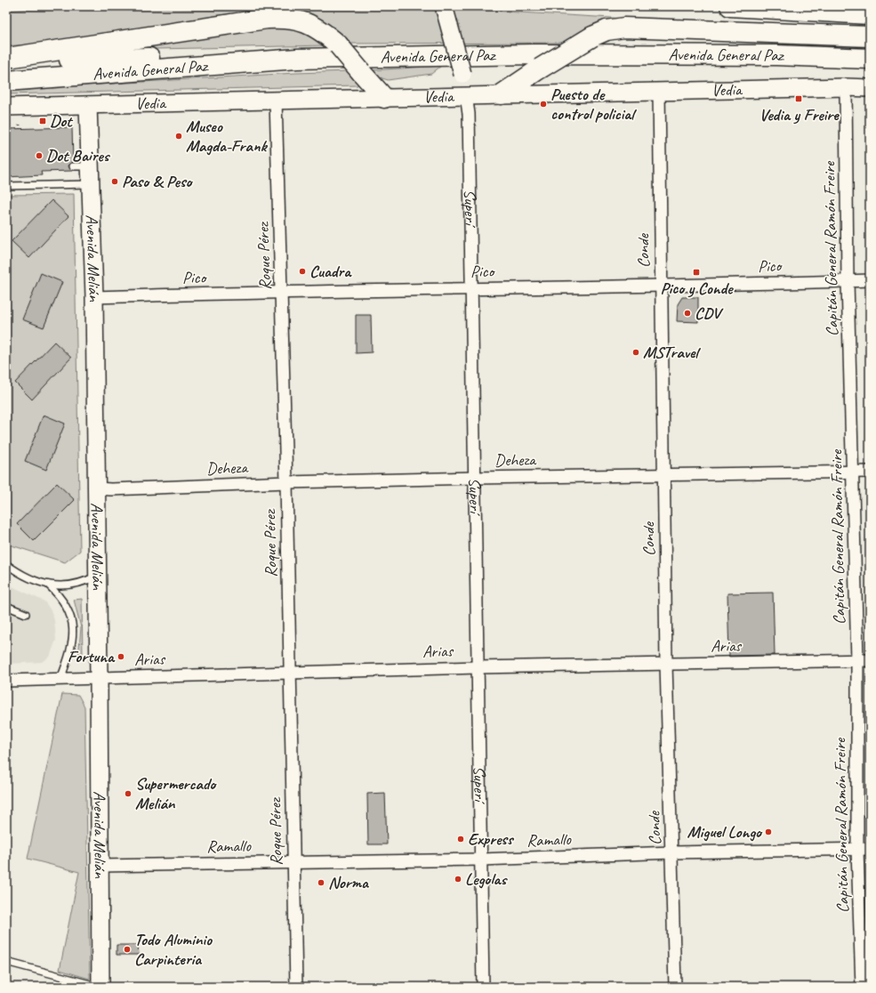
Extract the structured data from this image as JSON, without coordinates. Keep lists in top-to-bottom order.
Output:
{
  "streets": {
    "highway": ["Avenida General Paz"],
    "street": [
      "Vedia",
      "Superí",
      "Capitán General Ramón Freire",
      "Conde",
      "Roque Pérez",
      "Avenida Melián",
      "Pico",
      "Deheza",
      "Arias",
      "Ramallo"
    ]
  },
  "crossings": [
    ["Vedia", "Superí"],
    ["Vedia", "Capitán General Ramón Freire"],
    ["Vedia", "Conde"],
    ["Vedia", "Roque Pérez"],
    ["Vedia", "Avenida Melián"],
    ["Superí", "Pico"],
    ["Superí", "Deheza"],
    ["Superí", "Arias"],
    ["Superí", "Ramallo"],
    ["Capitán General Ramón Freire", "Pico"],
    ["Capitán General Ramón Freire", "Deheza"],
    ["Capitán General Ramón Freire", "Arias"],
    ["Capitán General Ramón Freire", "Ramallo"],
    ["Conde", "Pico"],
    ["Conde", "Deheza"],
    ["Conde", "Arias"],
    ["Conde", "Ramallo"],
    ["Roque Pérez", "Pico"],
    ["Roque Pérez", "Deheza"],
    ["Roque Pérez", "Arias"],
    ["Roque Pérez", "Ramallo"],
    ["Avenida Melián", "Pico"],
    ["Avenida Melián", "Deheza"],
    ["Avenida Melián", "Arias"],
    ["Avenida Melián", "Ramallo"]
  ],
  "places": {
    "transit": ["Vedia y Freire", "Dot", "Pico y Conde"],
    "other": [
      "Puesto de control policial",
      "Museo Magda-Frank",
      "Dot Baires",
      "Paso & Peso",
      "Cuadra",
      "CDV",
      "MSTravel",
      "Fortuna",
      "Supermercado Melián",
      "Miguel Longo",
      "Express",
      "Legolas",
      "Norma",
      "Todo Aluminio Carpinteria"
    ]
  }
}
